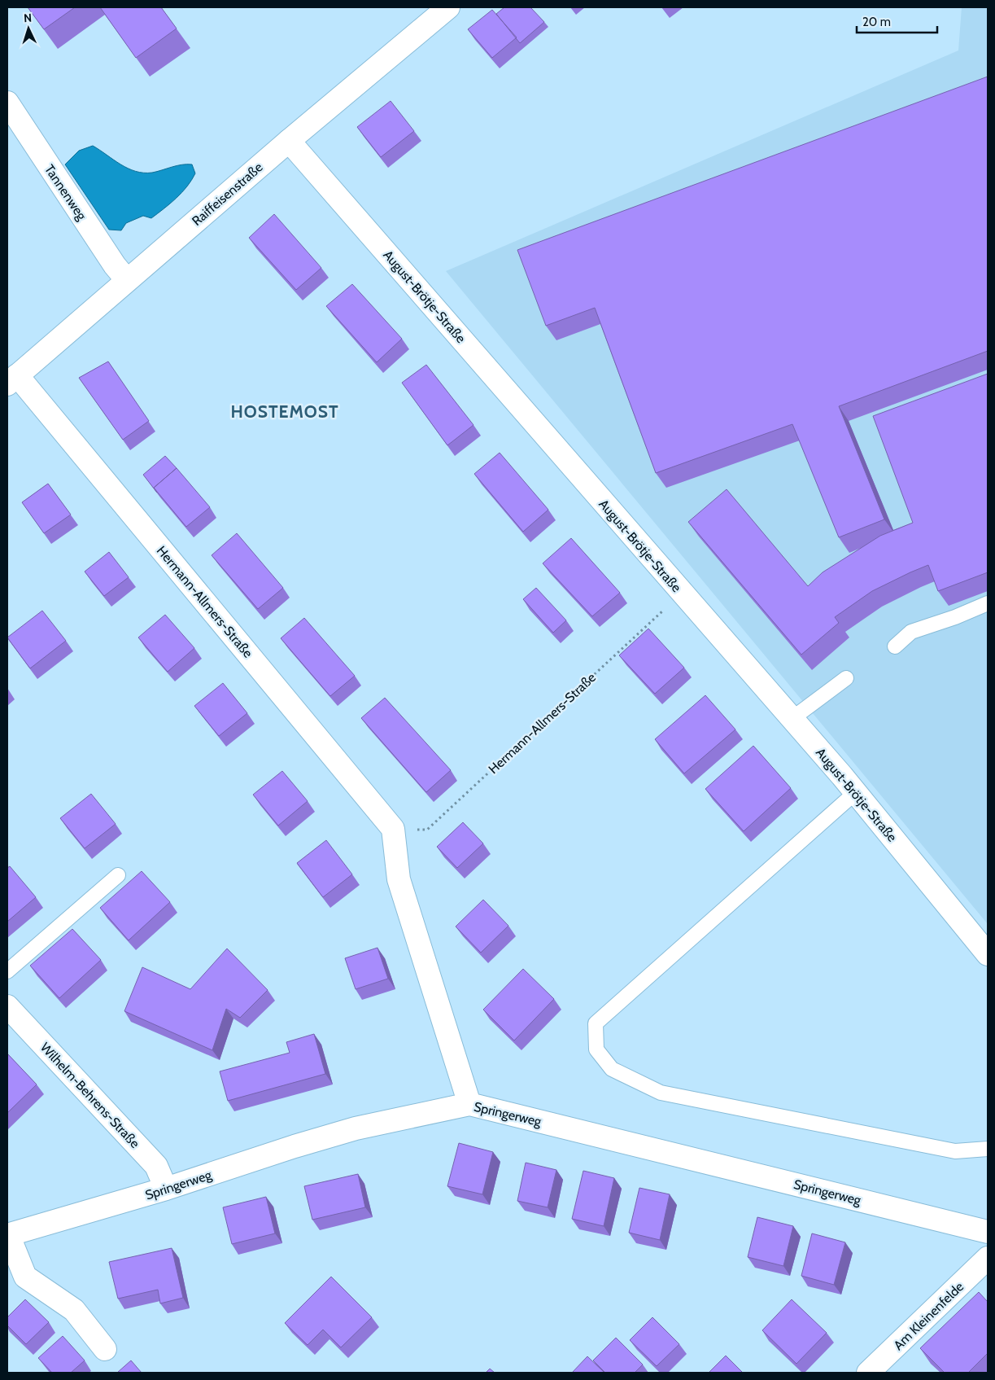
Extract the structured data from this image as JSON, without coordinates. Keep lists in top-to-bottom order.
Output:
{
  "streets": {
    "street": [
      "Tannenweg",
      "Raiffeisenstraße",
      "August-Brötje-Straße",
      "Hermann-Allmers-Straße",
      "Wilhelm-Behrens-Straße",
      "Springerweg",
      "Am Kleinenfelde"
    ]
  },
  "crossings": [
    ["Tannenweg", "Raiffeisenstraße"],
    ["Raiffeisenstraße", "August-Brötje-Straße"],
    ["Raiffeisenstraße", "Hermann-Allmers-Straße"],
    ["August-Brötje-Straße", "Hermann-Allmers-Straße"],
    ["Wilhelm-Behrens-Straße", "Springerweg"]
  ],
  "districts": ["HOSTEMOST"],
  "scale_bar": "20 m",
  "north": "top"
}
